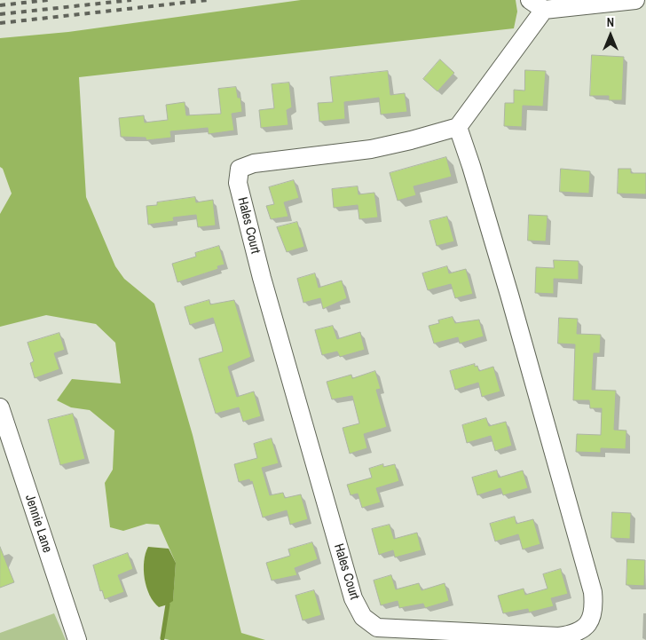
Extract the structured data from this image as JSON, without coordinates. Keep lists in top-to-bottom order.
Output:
{
  "streets": {
    "street": ["Hales Court", "Jennie Lane"]
  },
  "north": "top"
}
